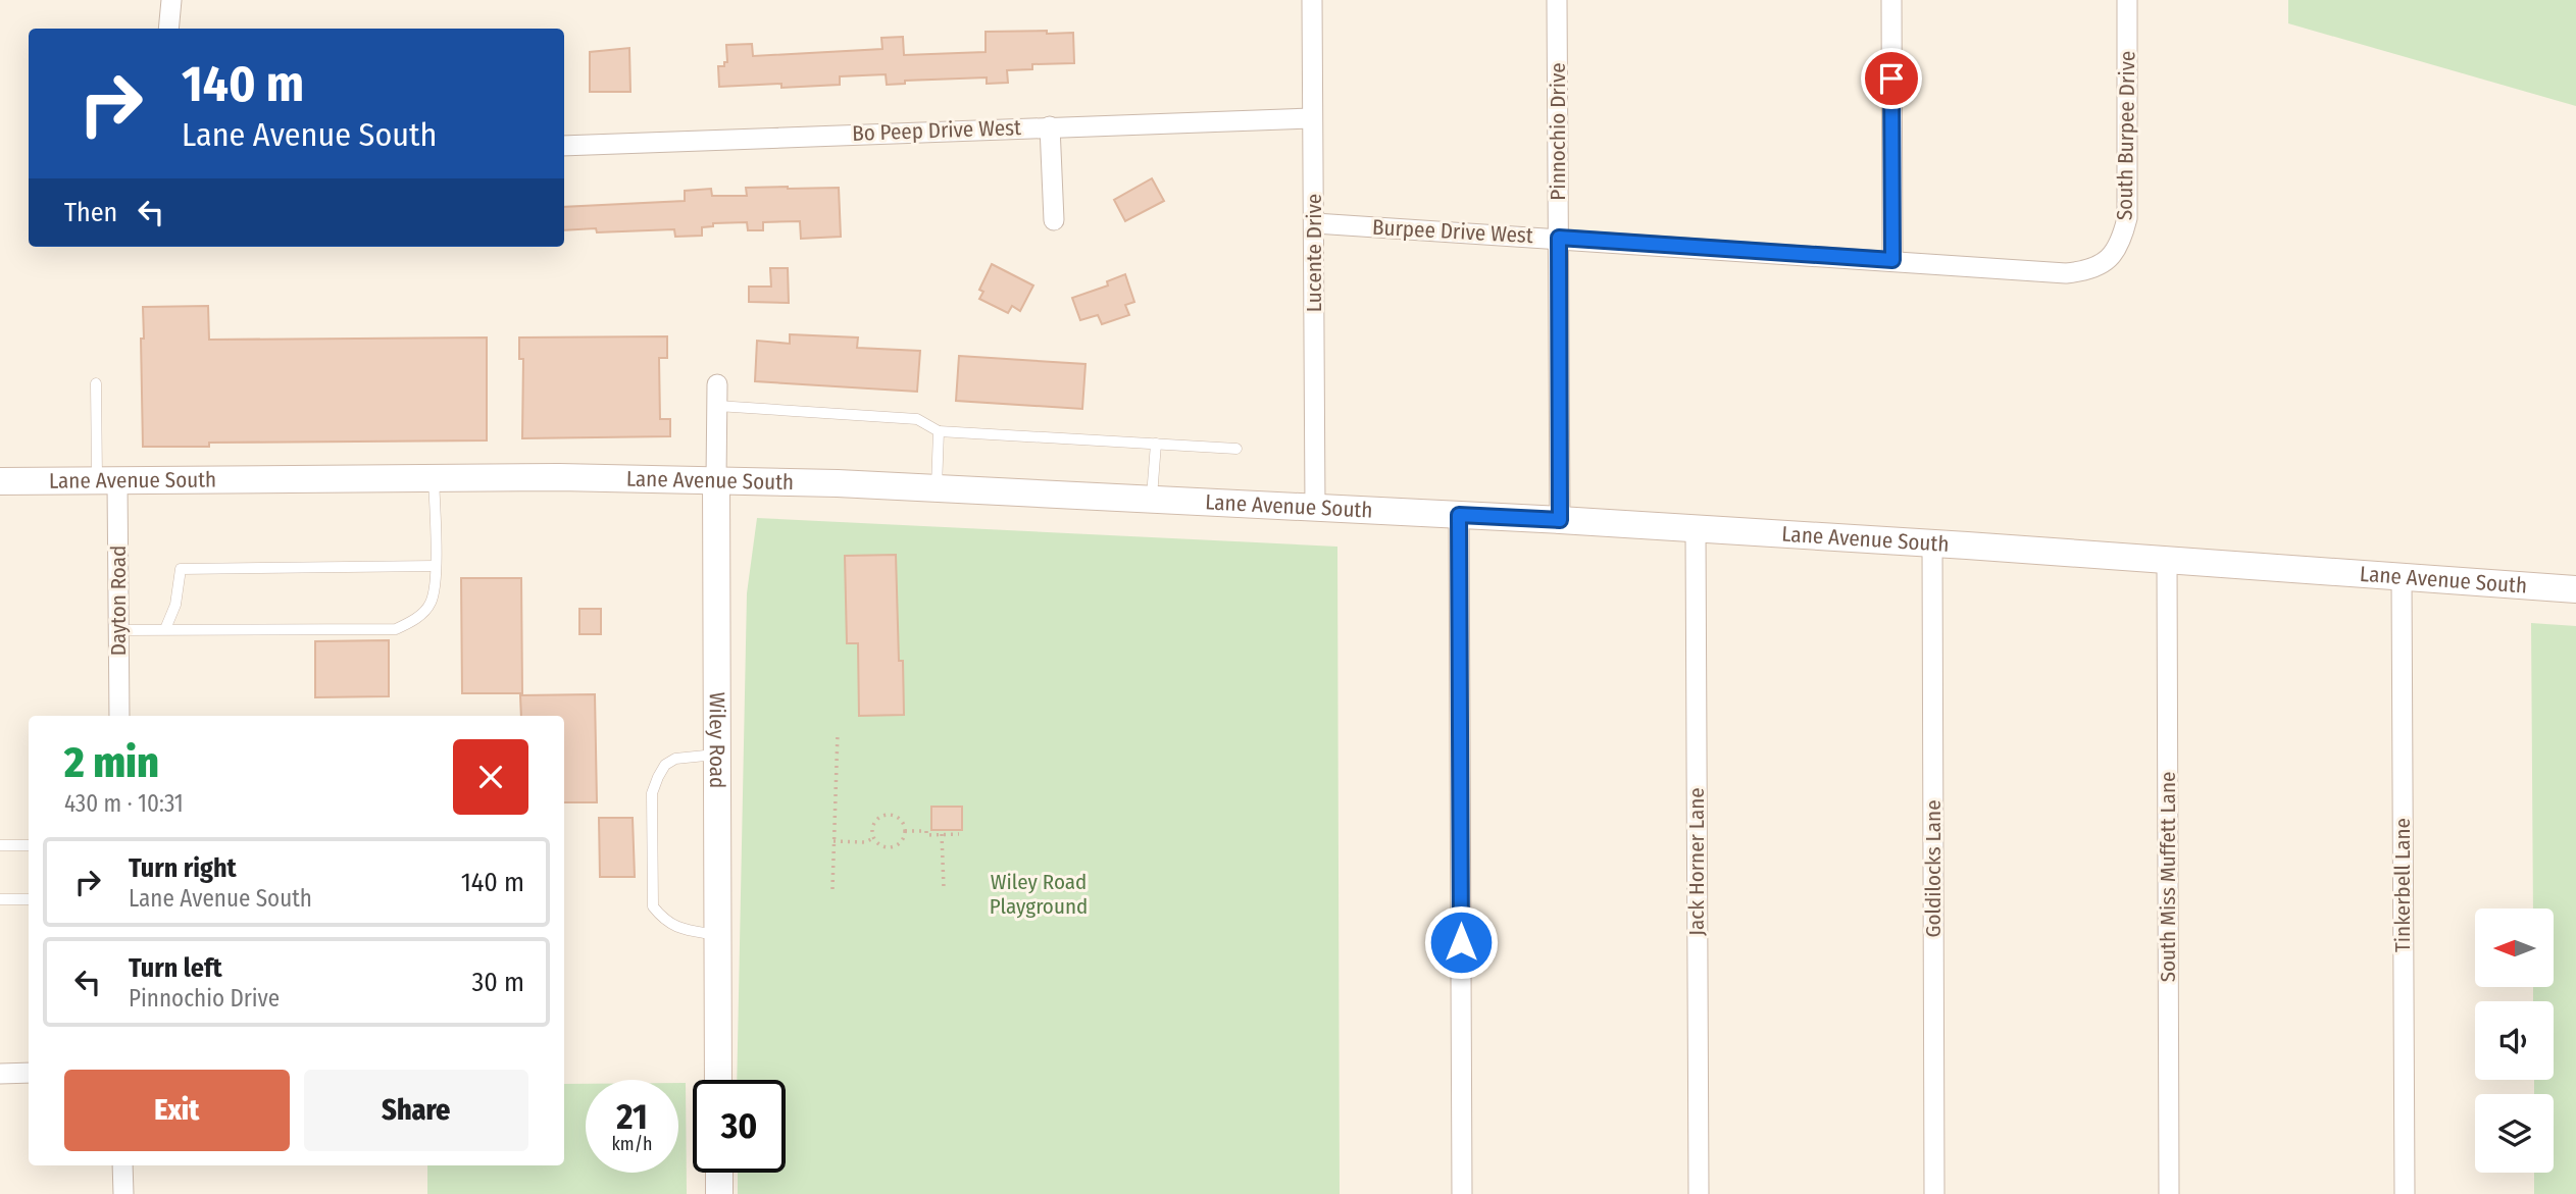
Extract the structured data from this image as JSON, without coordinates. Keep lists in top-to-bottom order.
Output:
{
  "streets": {
    "main road": ["Lane Avenue South", "Wiley Road"],
    "street": [
      "Bo Peep Drive West",
      "Pinnochio Drive",
      "South Burpee Drive",
      "Burpee Drive West",
      "Lucente Drive",
      "Dayton Road",
      "Jack Horner Lane",
      "Goldilocks Lane",
      "South Miss Muffett Lane",
      "Tinkerbell Lane"
    ]
  },
  "crossings": [
    ["Bo Peep Drive West", "Lucente Drive"],
    ["Pinnochio Drive", "Burpee Drive West"],
    ["Pinnochio Drive", "Lane Avenue South"],
    ["South Burpee Drive", "Burpee Drive West"],
    ["Burpee Drive West", "Lucente Drive"],
    ["Lucente Drive", "Lane Avenue South"],
    ["Lane Avenue South", "Dayton Road"],
    ["Lane Avenue South", "Wiley Road"],
    ["Lane Avenue South", "Jack Horner Lane"],
    ["Lane Avenue South", "Goldilocks Lane"],
    ["Lane Avenue South", "South Miss Muffett Lane"],
    ["Lane Avenue South", "Tinkerbell Lane"]
  ],
  "parks": ["Wiley Road Playground"],
  "north": "left",
  "page": {
    "turn": ["140 m", "Lane Avenue South"],
    "then": "Then",
    "heading": ["2 min", "430 m · 10:31"],
    "list": [
      {
        "name": "Turn right",
        "note": "Lane Avenue South",
        "value": "140 m"
      },
      {
        "name": "Turn left",
        "note": "Pinnochio Drive",
        "value": "30 m"
      }
    ],
    "buttons": ["Exit", "Share"],
    "speed": "21 km/h",
    "limit": "30"
  }
}
